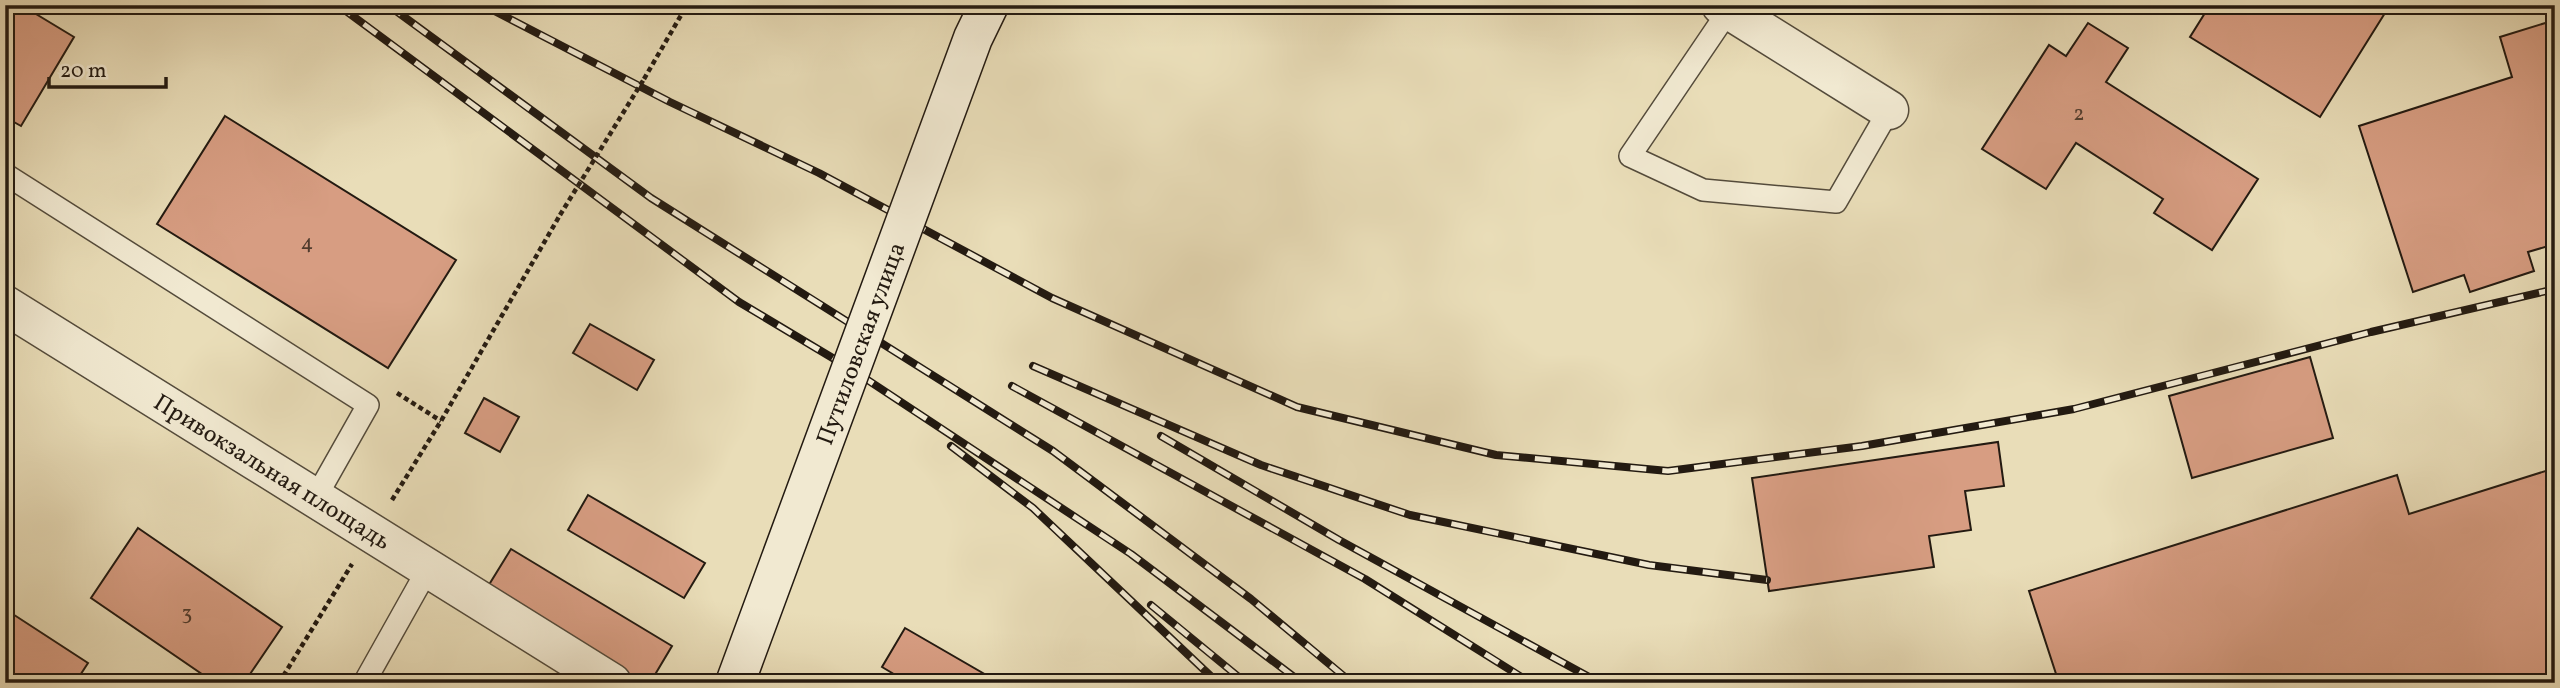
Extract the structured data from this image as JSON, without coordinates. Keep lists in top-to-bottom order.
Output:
{
  "streets": {
    "street": ["Путиловская улица", "Привокзальная площадь"]
  },
  "house_numbers": ["2", "4", "3"],
  "scale_bar": "20 m"
}
